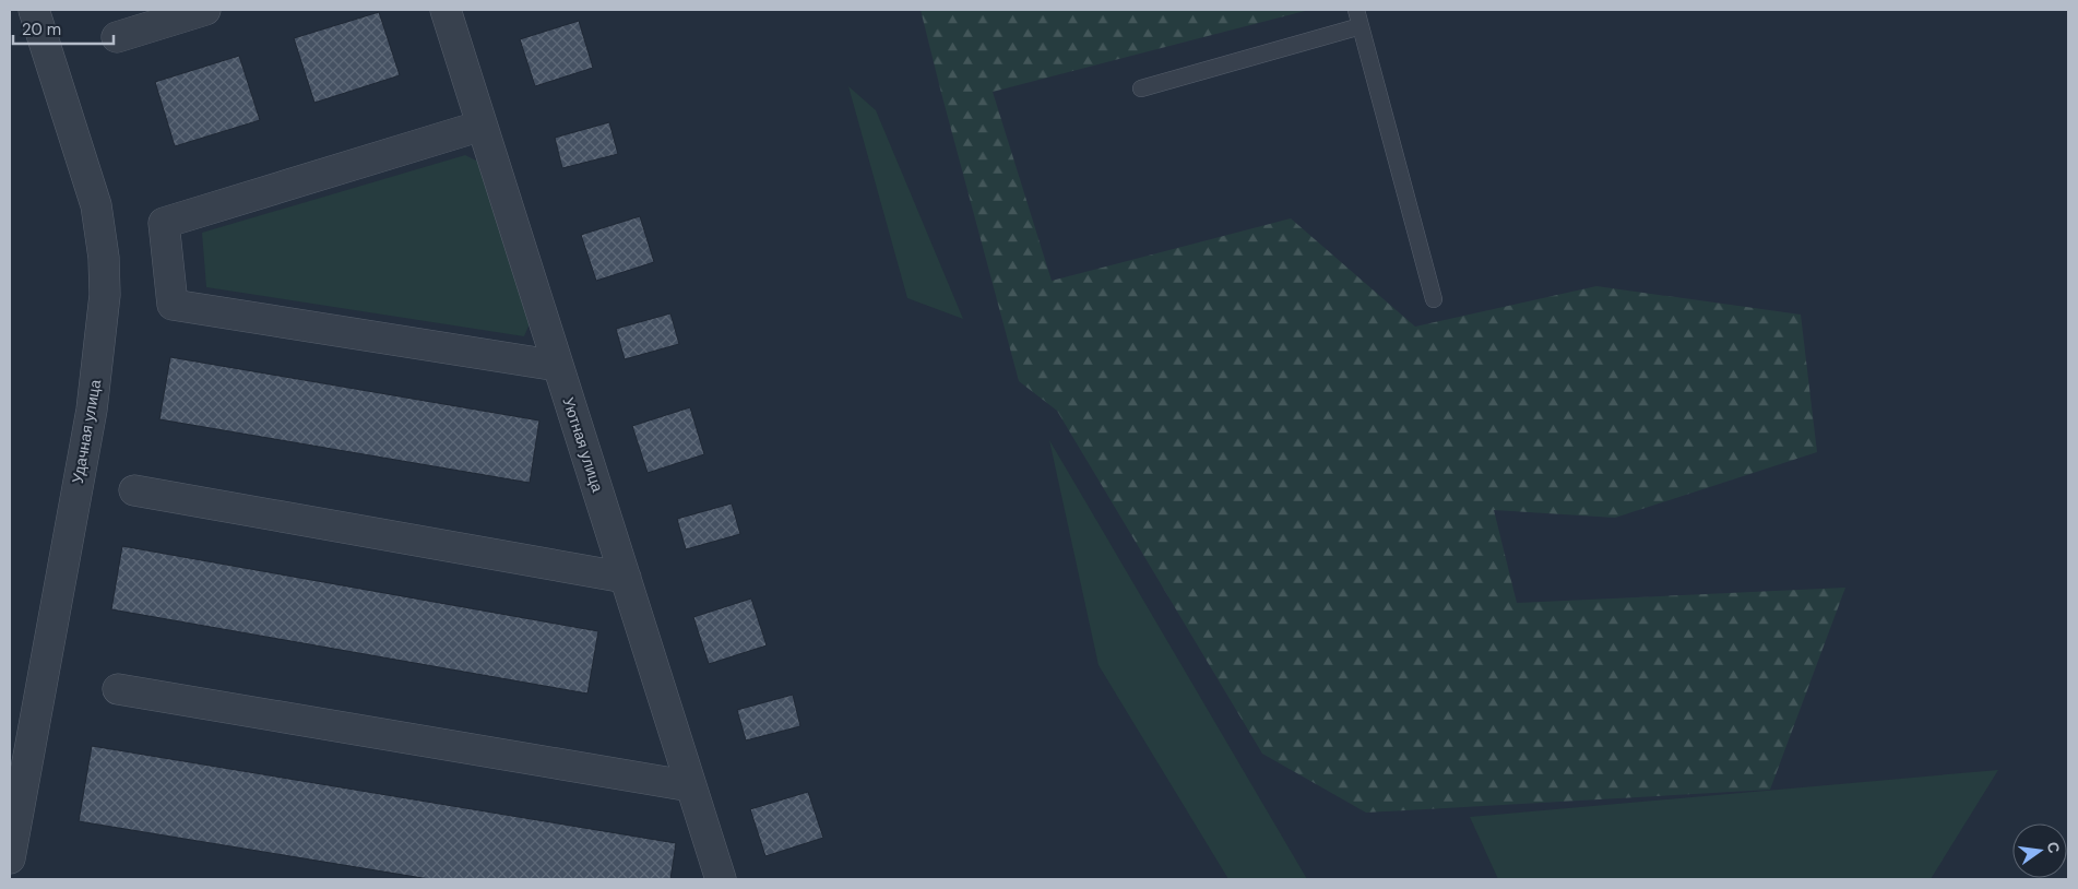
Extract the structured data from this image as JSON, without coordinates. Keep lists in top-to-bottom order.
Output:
{
  "streets": {
    "street": ["Удачная улица", "Уютная улица"]
  },
  "scale_bar": "20 m",
  "north": "right"
}
